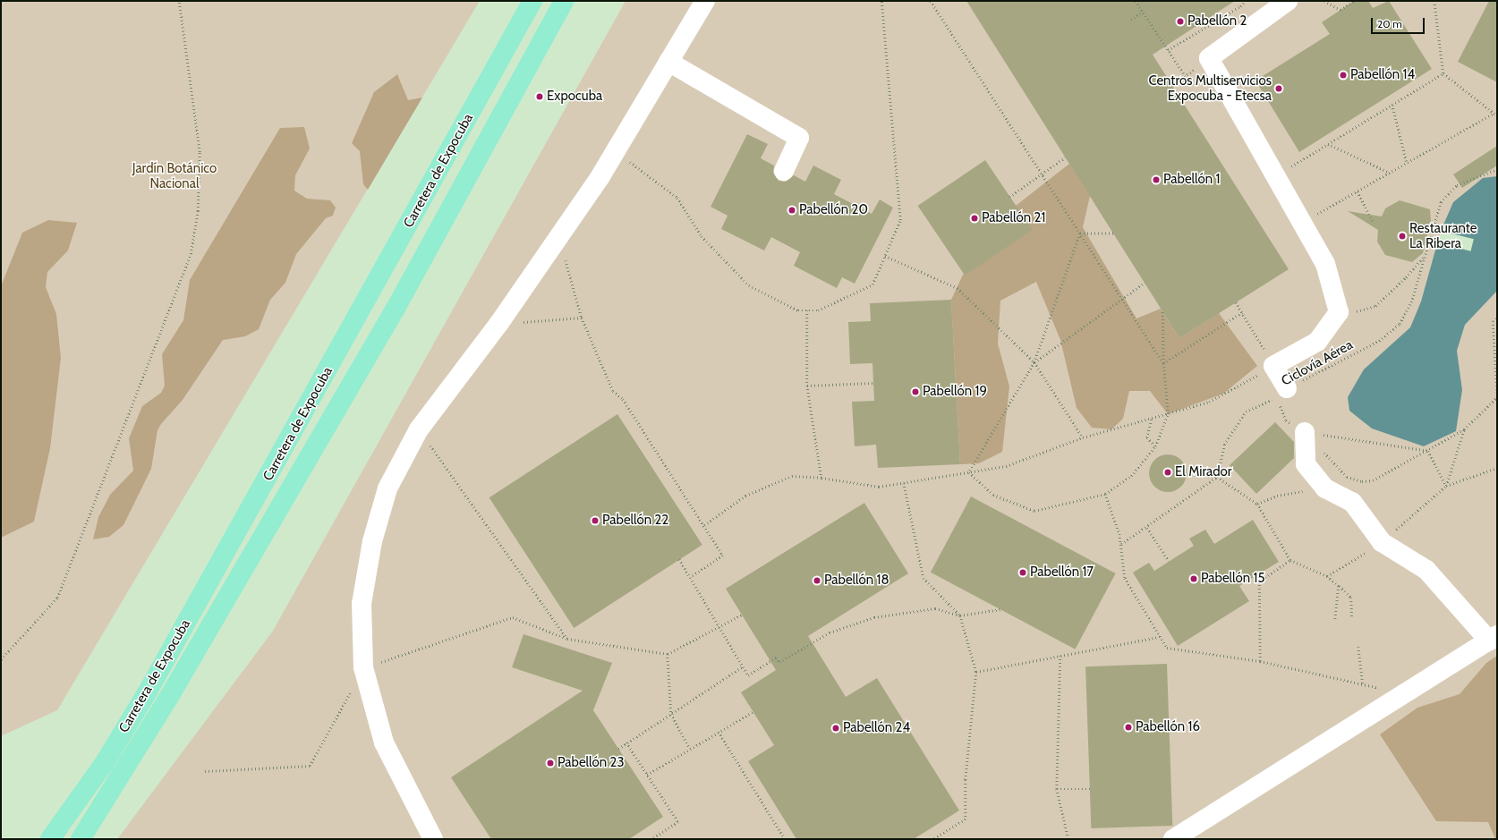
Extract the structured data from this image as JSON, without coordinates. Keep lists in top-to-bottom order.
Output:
{
  "streets": {
    "main road": ["Carretera de Expocuba"],
    "path": ["Ciclovía Aérea"]
  },
  "parks": ["Jardín Botánico Nacional"],
  "places": [
    "Pabellón 2",
    "Pabellón 14",
    "Centros Multiservicios Expocuba - Etecsa",
    "Expocuba",
    "Pabellón 1",
    "Pabellón 20",
    "Pabellón 21",
    "Restaurante La Ribera",
    "Pabellón 19",
    "El Mirador",
    "Pabellón 22",
    "Pabellón 17",
    "Pabellón 15",
    "Pabellón 18",
    "Pabellón 16",
    "Pabellón 24",
    "Pabellón 23"
  ],
  "scale_bar": "20 m"
}
